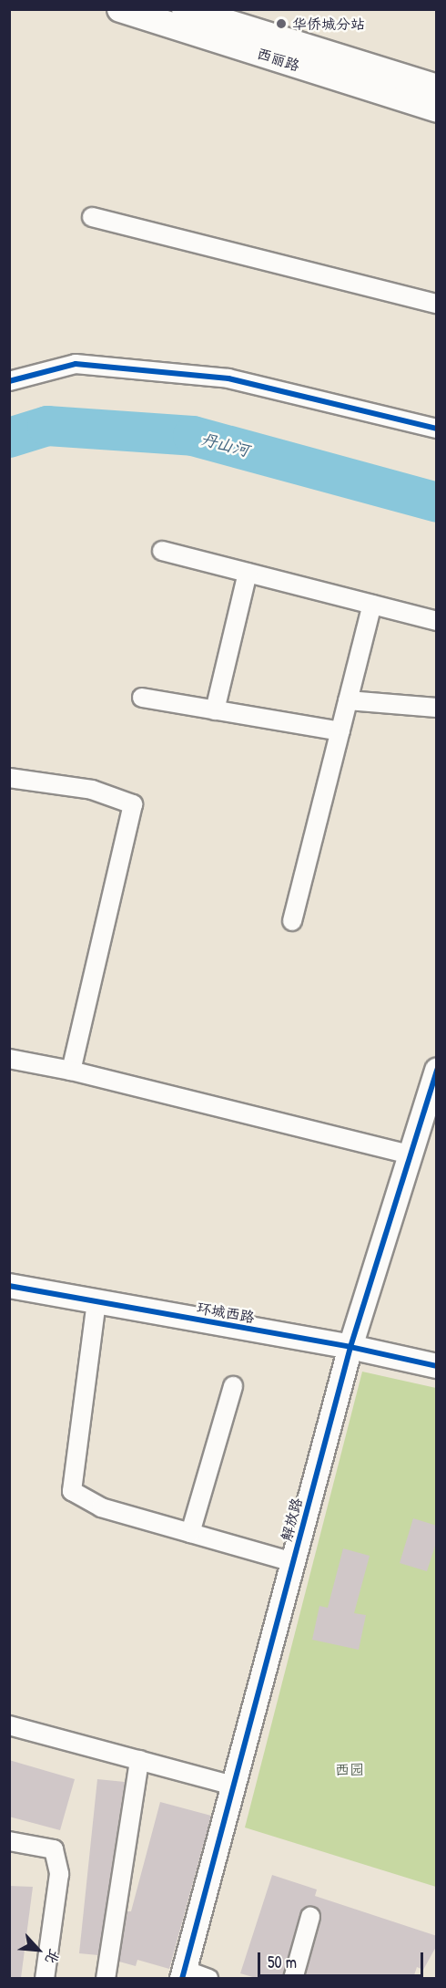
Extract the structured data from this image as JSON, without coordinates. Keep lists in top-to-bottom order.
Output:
{
  "streets": {
    "main road": ["西丽路"],
    "street": ["环城西路", "解放路"]
  },
  "crossings": [
    ["环城西路", "解放路"]
  ],
  "water": ["丹山河"],
  "parks": ["西园"],
  "places": ["华侨城分站"],
  "scale_bar": "50 m",
  "north": "bottom right"
}
